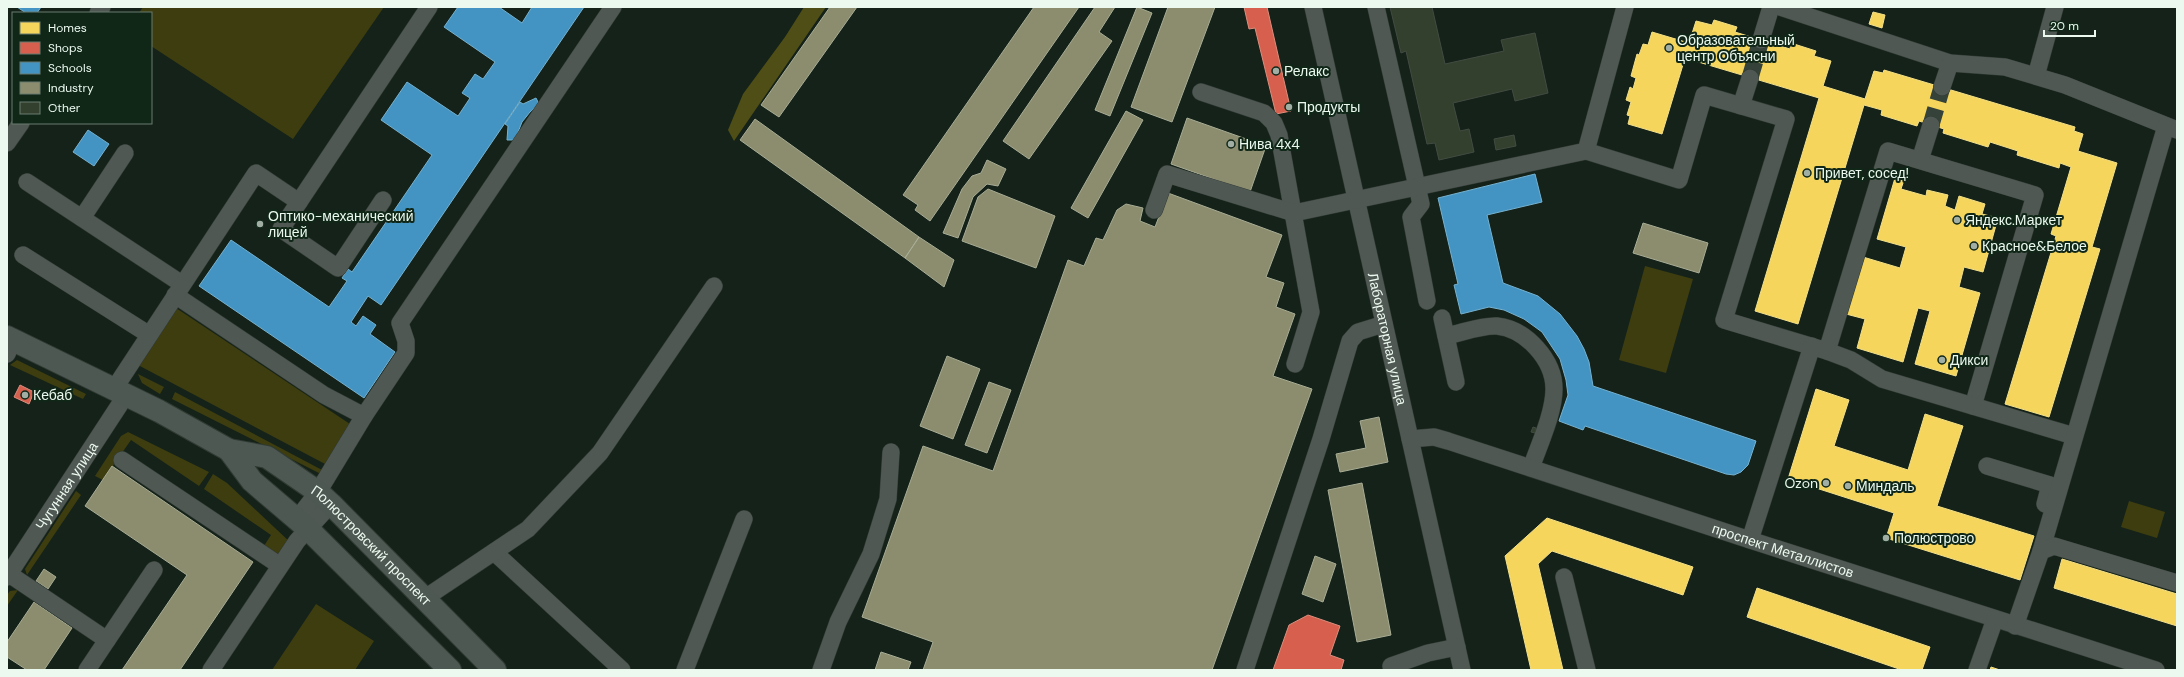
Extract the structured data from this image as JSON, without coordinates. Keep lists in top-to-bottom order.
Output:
{
  "streets": {
    "main road": ["Полюстровский проспект"],
    "street": ["Лабораторная улица", "Чугунная улица", "проспект Металлистов"]
  },
  "crossings": [
    ["Лабораторная улица", "проспект Металлистов"],
    ["Чугунная улица", "Полюстровский проспект"]
  ],
  "places": [
    "Образовательный центр Объясни",
    "Релакс",
    "Продукты",
    "Нива 4х4",
    "Привет, сосед!",
    "Яндекс.Маркет",
    "Оптико-механический лицей",
    "Красное&Белое",
    "Дикси",
    "Кебаб",
    "Ozon",
    "Миндаль",
    "Полюстрово"
  ],
  "legend": [
    "Homes",
    "Shops",
    "Schools",
    "Industry",
    "Other"
  ],
  "scale_bar": "20 m"
}
